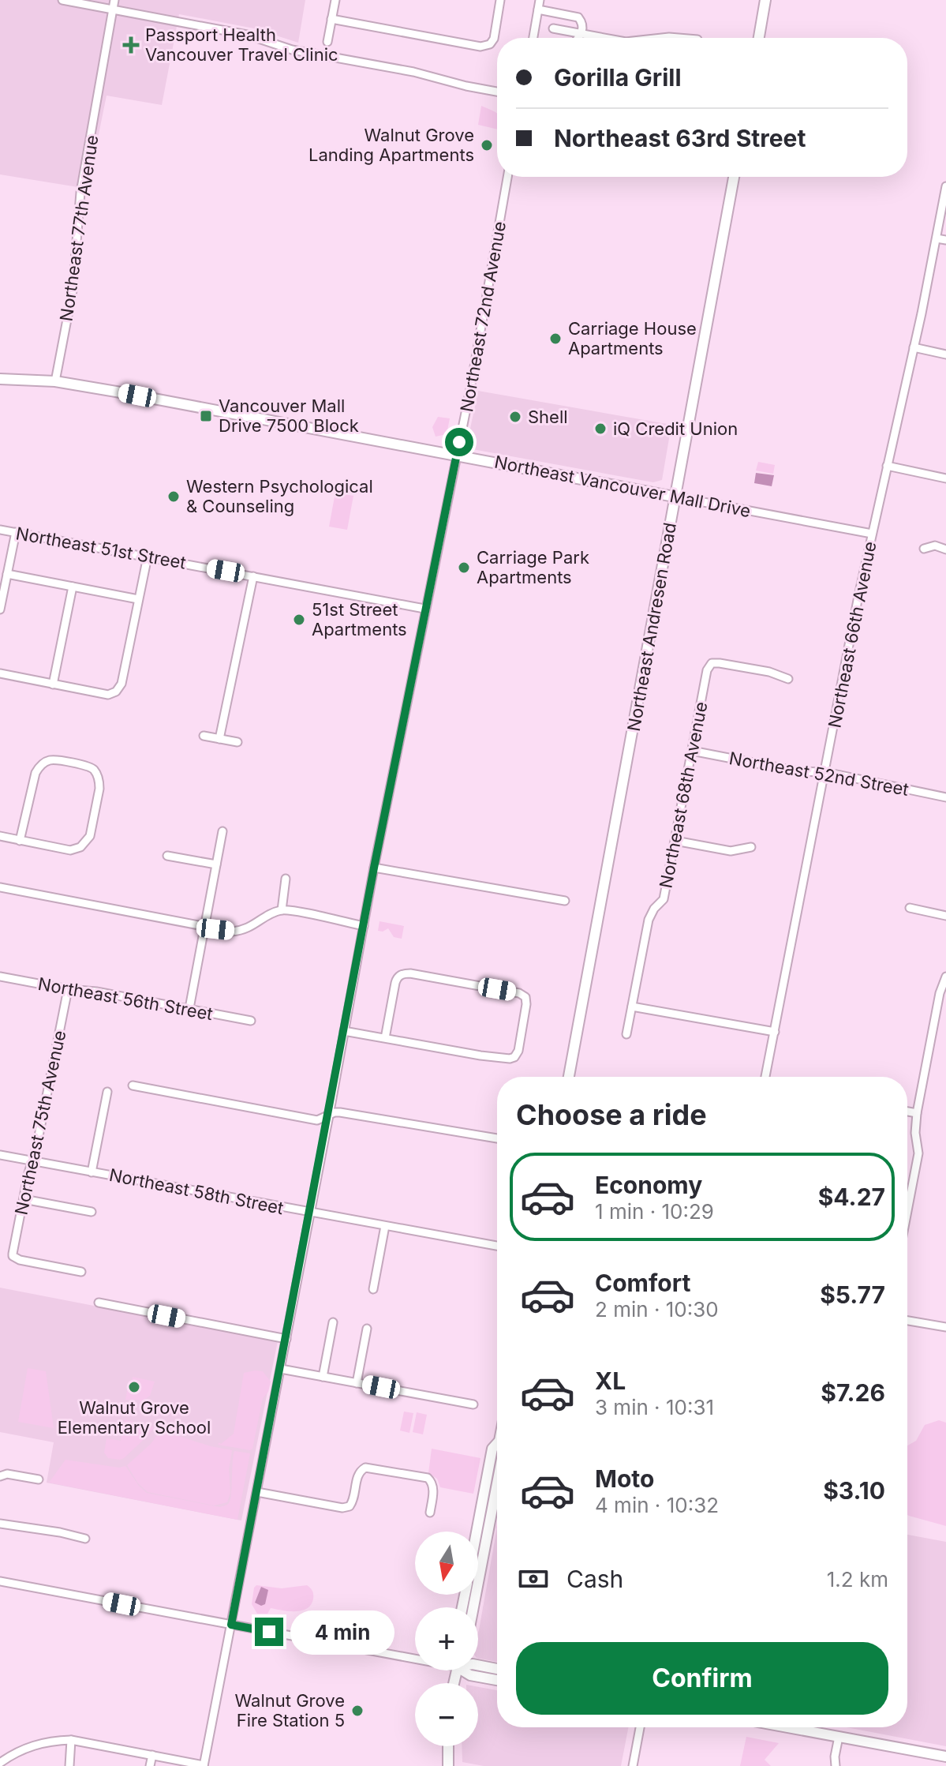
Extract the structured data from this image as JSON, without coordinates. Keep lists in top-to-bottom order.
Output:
{
  "streets": {
    "main road": ["Northeast Vancouver Mall Drive", "Northeast Andresen Road"],
    "street": [
      "Northeast 77th Avenue",
      "Northeast 72nd Avenue",
      "Northeast 51st Street",
      "Northeast 66th Avenue",
      "Northeast 52nd Street",
      "Northeast 68th Avenue",
      "Northeast 56th Street",
      "Northeast 75th Avenue",
      "Northeast 58th Street"
    ]
  },
  "crossings": [
    ["Northeast 77th Avenue", "Northeast Vancouver Mall Drive"],
    ["Northeast 72nd Avenue", "Northeast Vancouver Mall Drive"],
    ["Northeast 72nd Avenue", "Northeast 51st Street"],
    ["Northeast 72nd Avenue", "Northeast 58th Street"],
    ["Northeast Vancouver Mall Drive", "Northeast Andresen Road"],
    ["Northeast Vancouver Mall Drive", "Northeast 66th Avenue"],
    ["Northeast 66th Avenue", "Northeast 52nd Street"],
    ["Northeast 52nd Street", "Northeast 68th Avenue"],
    ["Northeast 56th Street", "Northeast 75th Avenue"],
    ["Northeast 75th Avenue", "Northeast 58th Street"]
  ],
  "places": {
    "health": ["Passport Health Vancouver Travel Clinic"],
    "other": [
      "Walnut Grove Landing Apartments",
      "Carriage House Apartments",
      "Shell",
      "iQ Credit Union",
      "Western Psychological & Counseling",
      "Carriage Park Apartments",
      "51st Street Apartments",
      "Walnut Grove Elementary School",
      "Walnut Grove Fire Station 5"
    ],
    "transit": ["Vancouver Mall Drive 7500 Block"]
  },
  "north": "bottom",
  "page": {
    "banner": ["Gorilla Grill", "Northeast 63rd Street"],
    "heading": "Choose a ride",
    "list": [
      {
        "name": "Economy",
        "note": "1 min · 10:29",
        "value": "$4.27"
      },
      {
        "name": "Comfort",
        "note": "2 min · 10:30",
        "value": "$5.77"
      },
      {
        "name": "XL",
        "note": "3 min · 10:31",
        "value": "$7.26"
      },
      {
        "name": "Moto",
        "note": "4 min · 10:32",
        "value": "$3.10"
      }
    ],
    "map_buttons": ["+", "−"],
    "pay": ["Cash", "1.2 km"],
    "bubble": "4 min",
    "buttons": "Confirm"
  }
}
